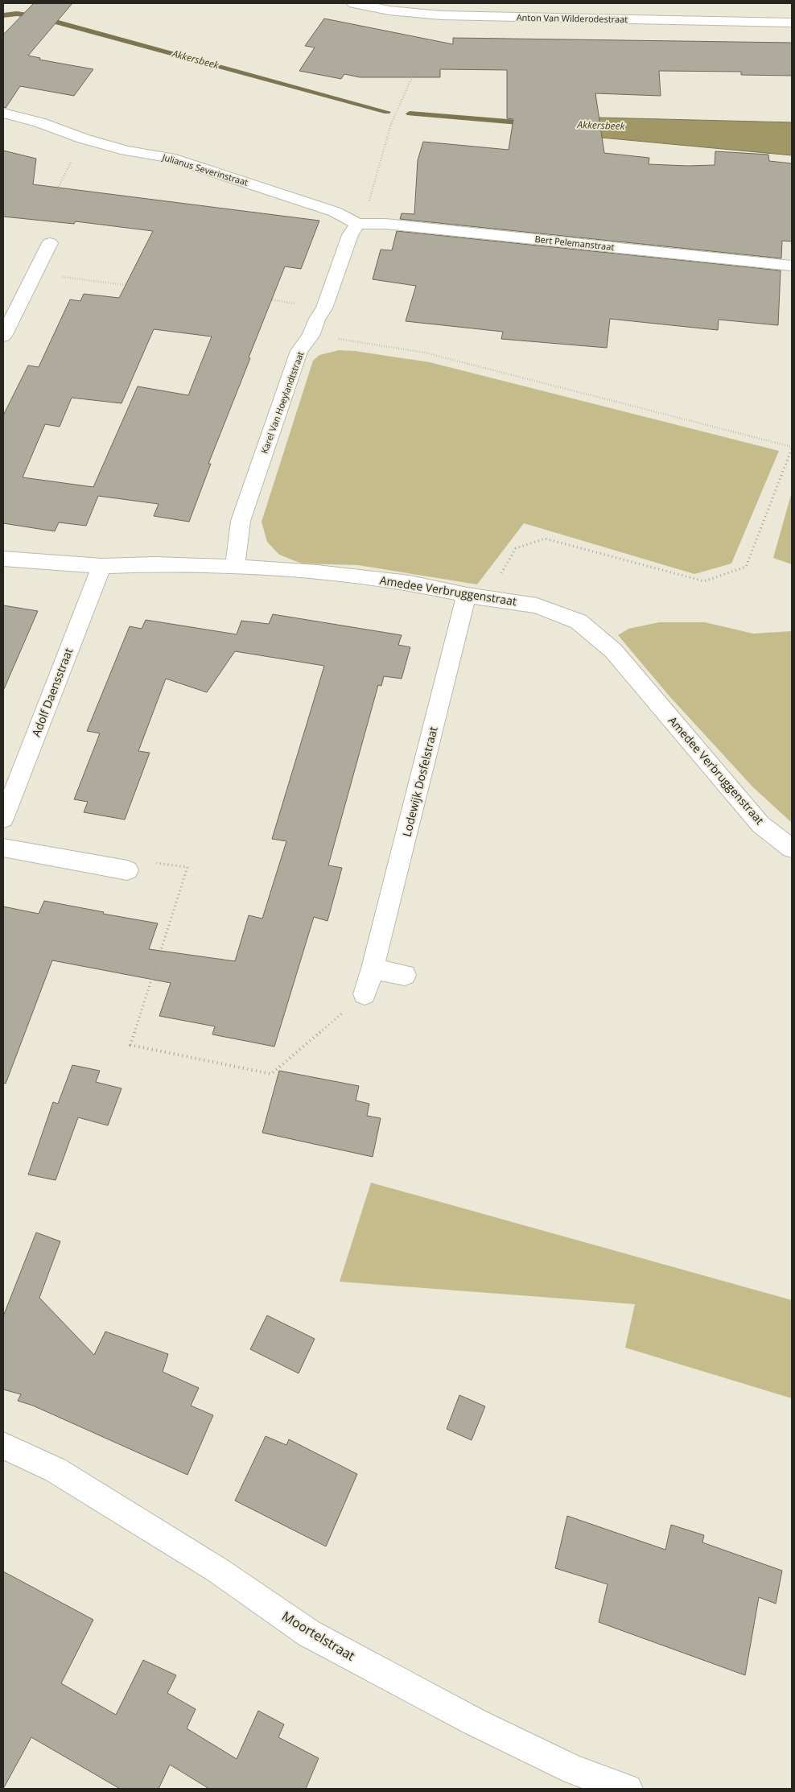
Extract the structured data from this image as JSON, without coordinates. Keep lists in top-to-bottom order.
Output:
{
  "streets": {
    "street": [
      "Anton Van Wilderodestraat",
      "Julianus Severinstraat",
      "Bert Pelemanstraat",
      "Karel Van Hoeylandtstraat",
      "Amedee Verbruggenstraat",
      "Adolf Daensstraat",
      "Lodewijk Dosfelstraat",
      "Moortelstraat"
    ]
  },
  "crossings": [
    ["Julianus Severinstraat", "Bert Pelemanstraat"],
    ["Julianus Severinstraat", "Karel Van Hoeylandtstraat"],
    ["Bert Pelemanstraat", "Karel Van Hoeylandtstraat"],
    ["Karel Van Hoeylandtstraat", "Amedee Verbruggenstraat"],
    ["Amedee Verbruggenstraat", "Adolf Daensstraat"],
    ["Amedee Verbruggenstraat", "Lodewijk Dosfelstraat"]
  ],
  "water": ["Akkersbeek"]
}
